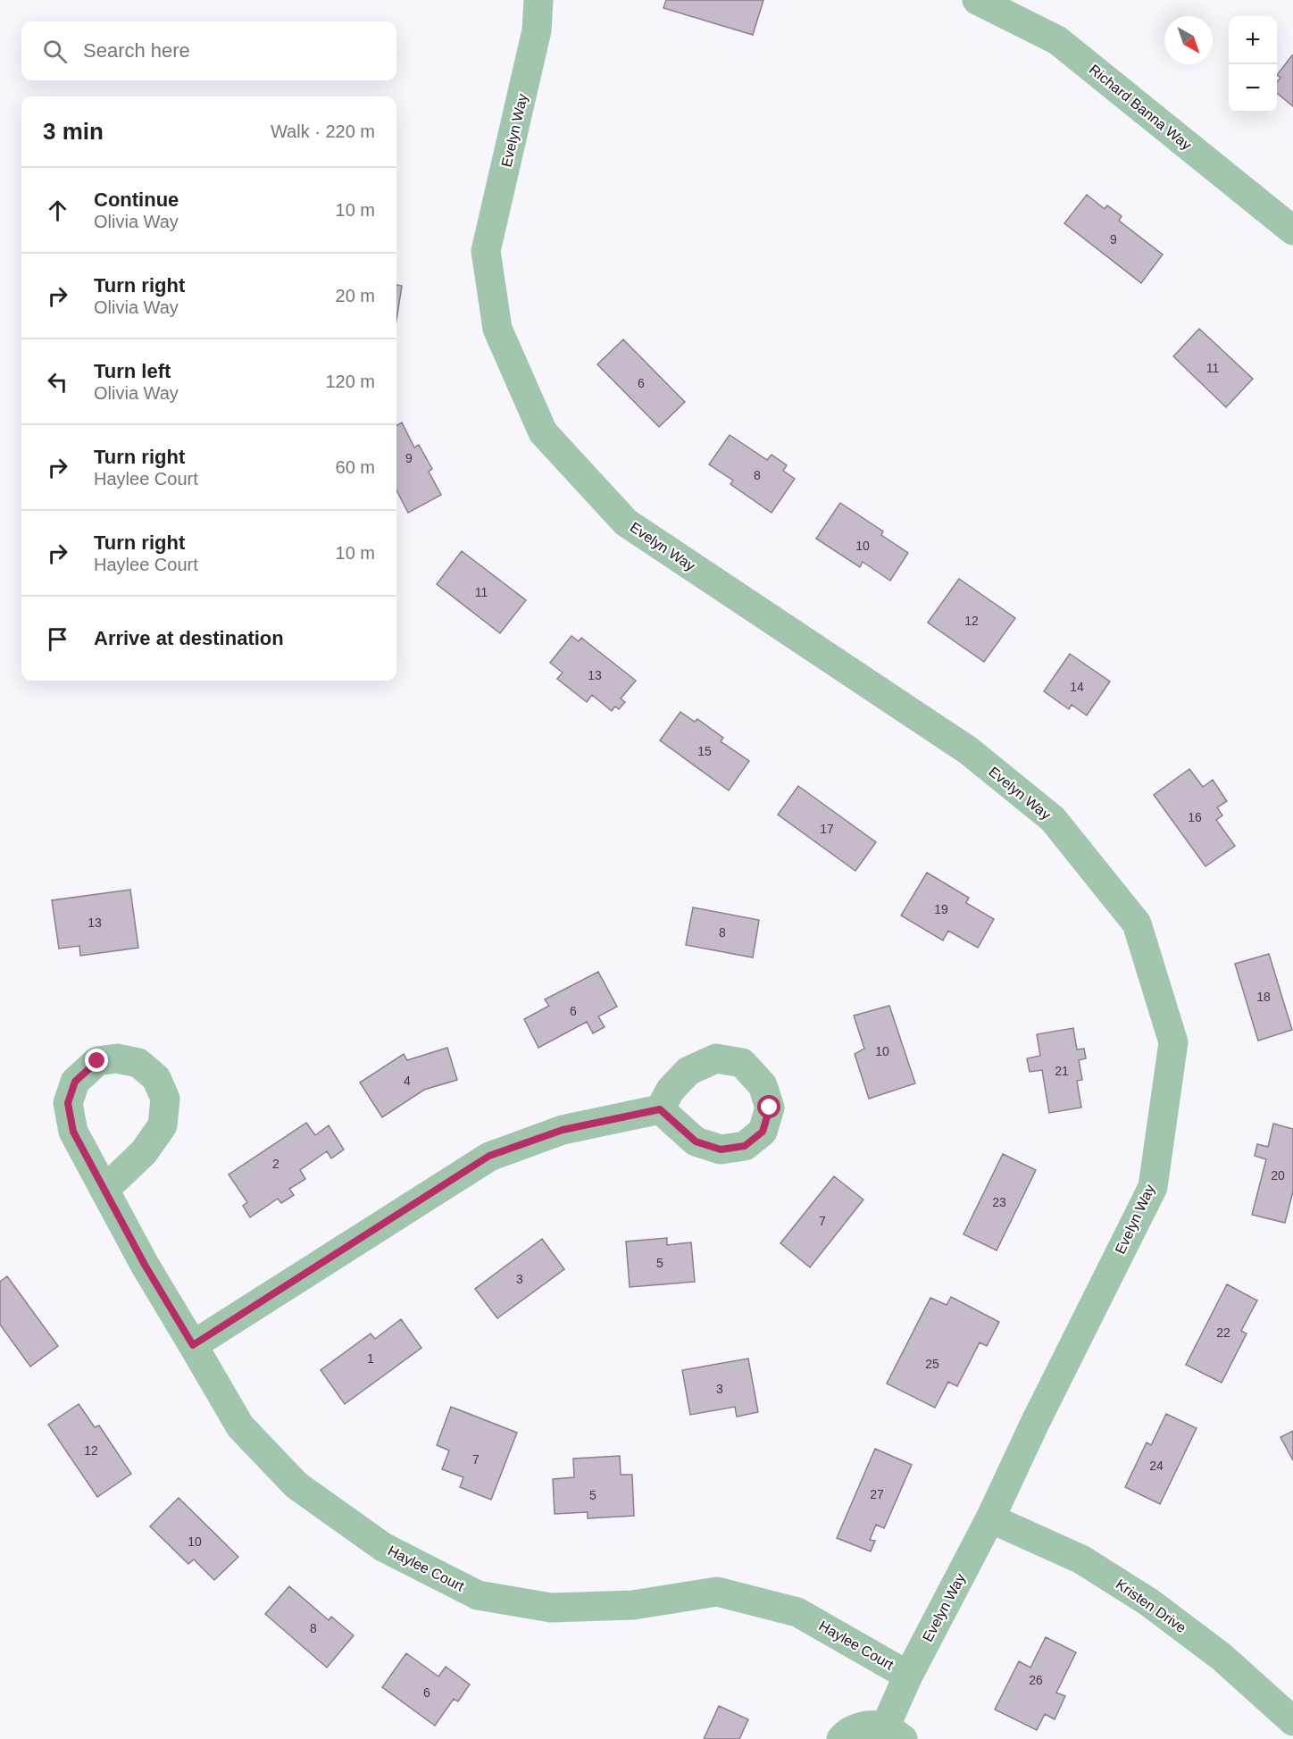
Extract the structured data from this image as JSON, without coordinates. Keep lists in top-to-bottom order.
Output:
{
  "streets": {
    "street": [
      "Richard Banna Way",
      "Evelyn Way",
      "Haylee Court",
      "Kristen Drive"
    ]
  },
  "crossings": [
    ["Evelyn Way", "Haylee Court"],
    ["Evelyn Way", "Kristen Drive"]
  ],
  "house_numbers": [
    "9",
    "11",
    "6",
    "9",
    "8",
    "10",
    "11",
    "12",
    "13",
    "14",
    "15",
    "16",
    "17",
    "19",
    "13",
    "8",
    "18",
    "6",
    "10",
    "21",
    "4",
    "2",
    "20",
    "23",
    "7",
    "5",
    "3",
    "22",
    "1",
    "25",
    "3",
    "12",
    "7",
    "24",
    "27",
    "5",
    "10",
    "8",
    "26",
    "6"
  ],
  "north": "bottom right",
  "page": {
    "map_buttons": ["+", "−"],
    "search": "Search here",
    "heading": ["3 min", "Walk · 220 m"],
    "list": [
      ["Continue", "Olivia Way", "10 m"],
      ["Turn right", "Olivia Way", "20 m"],
      ["Turn left", "Olivia Way", "120 m"],
      ["Turn right", "Haylee Court", "60 m"],
      ["Turn right", "Haylee Court", "10 m"],
      "Arrive at destination"
    ]
  }
}
